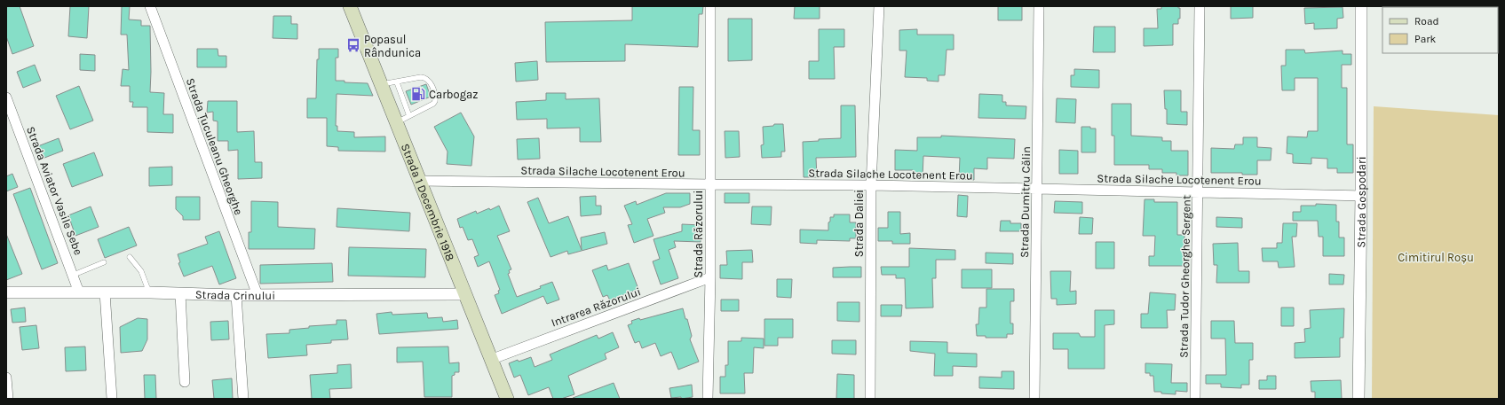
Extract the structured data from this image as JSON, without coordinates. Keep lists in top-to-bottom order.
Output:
{
  "streets": {
    "main road": ["Strada 1 Decembrie 1918"],
    "street": [
      "Strada Țuculeanu Gheorghe",
      "Strada Silache Locotenent Erou",
      "Strada Aviator Vasile Sebe",
      "Strada Dumitru Călin",
      "Strada Gospodari",
      "Strada Daliei",
      "Strada Răzorului",
      "Strada Tudor Gheorghe Sergent",
      "Strada Crinului",
      "Intrarea Răzorului"
    ]
  },
  "crossings": [
    ["Strada Țuculeanu Gheorghe", "Strada Crinului"],
    ["Strada Silache Locotenent Erou", "Strada 1 Decembrie 1918"],
    ["Strada Silache Locotenent Erou", "Strada Dumitru Călin"],
    ["Strada Silache Locotenent Erou", "Strada Gospodari"],
    ["Strada Silache Locotenent Erou", "Strada Daliei"],
    ["Strada Silache Locotenent Erou", "Strada Răzorului"],
    ["Strada Silache Locotenent Erou", "Strada Tudor Gheorghe Sergent"],
    ["Strada Aviator Vasile Sebe", "Strada Crinului"],
    ["Strada 1 Decembrie 1918", "Strada Crinului"],
    ["Strada 1 Decembrie 1918", "Intrarea Răzorului"],
    ["Strada Răzorului", "Intrarea Răzorului"]
  ],
  "parks": ["Cimitirul Roșu"],
  "places": {
    "bus stop": ["Popasul Rândunica"],
    "fuel station": ["Carbogaz"]
  },
  "legend": ["Road", "Park"]
}
